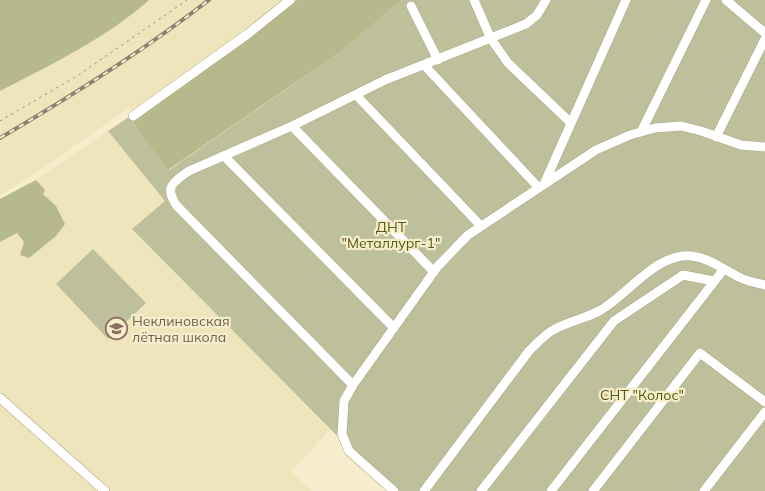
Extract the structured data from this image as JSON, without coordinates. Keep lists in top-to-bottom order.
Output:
{
  "parks": ["ДНТ \"Металлург-1\"", "СНТ \"Колос\""],
  "places": {
    "school or university": ["Неклиновская лётная школа"]
  }
}
